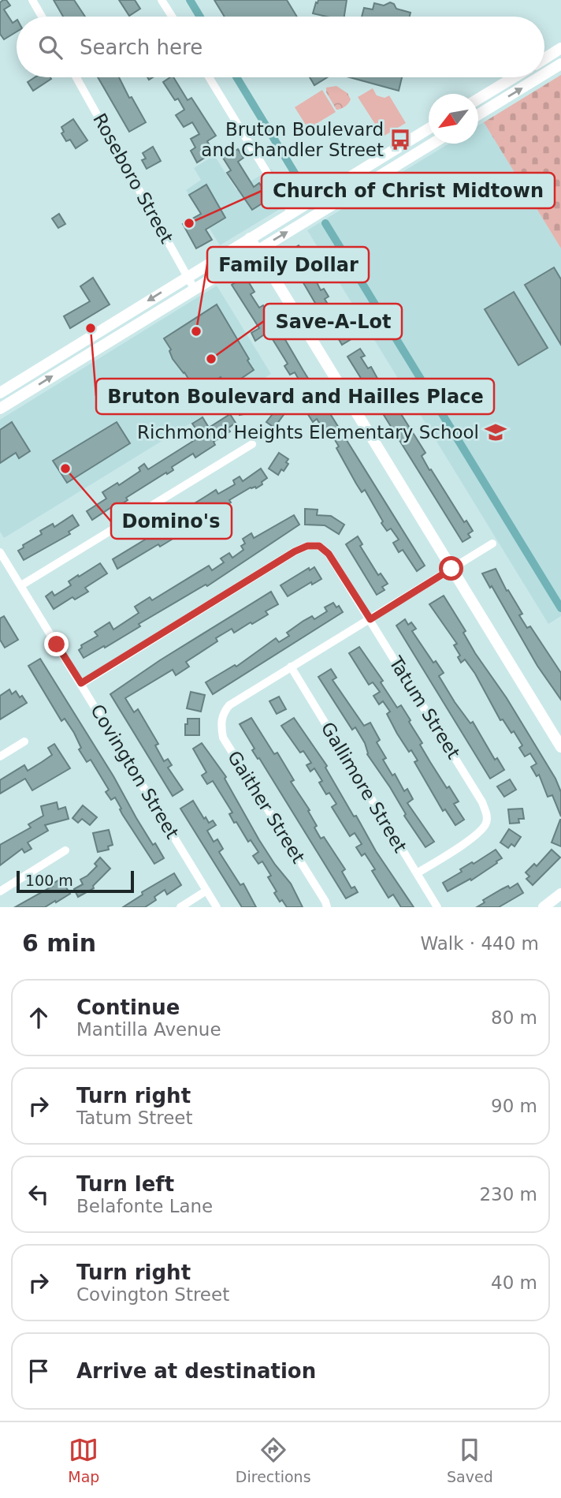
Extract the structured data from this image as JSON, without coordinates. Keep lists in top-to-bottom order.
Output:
{
  "streets": {
    "street": [
      "Roseboro Street",
      "Tatum Street",
      "Covington Street",
      "Gallimore Street",
      "Gaither Street"
    ]
  },
  "crossings": [
    ["Tatum Street", "Covington Street"],
    ["Tatum Street", "Gallimore Street"],
    ["Gallimore Street", "Gaither Street"]
  ],
  "places": {
    "bus stop": ["Bruton Boulevard and Chandler Street"],
    "other": [
      "Church of Christ Midtown",
      "Bruton Boulevard and Hailles Place",
      "Family Dollar",
      "Save-A-Lot",
      "Domino's"
    ],
    "school or university": ["Richmond Heights Elementary School"]
  },
  "scale_bar": "100 m",
  "north": "bottom left",
  "page": {
    "search": "Search here",
    "scale": "100 m",
    "heading": ["6 min", "Walk · 440 m"],
    "list": [
      ["Continue", "Mantilla Avenue", "80 m"],
      ["Turn right", "Tatum Street", "90 m"],
      ["Turn left", "Belafonte Lane", "230 m"],
      ["Turn right", "Covington Street", "40 m"],
      "Arrive at destination"
    ],
    "nav": ["Map", "Directions", "Saved"]
  }
}
